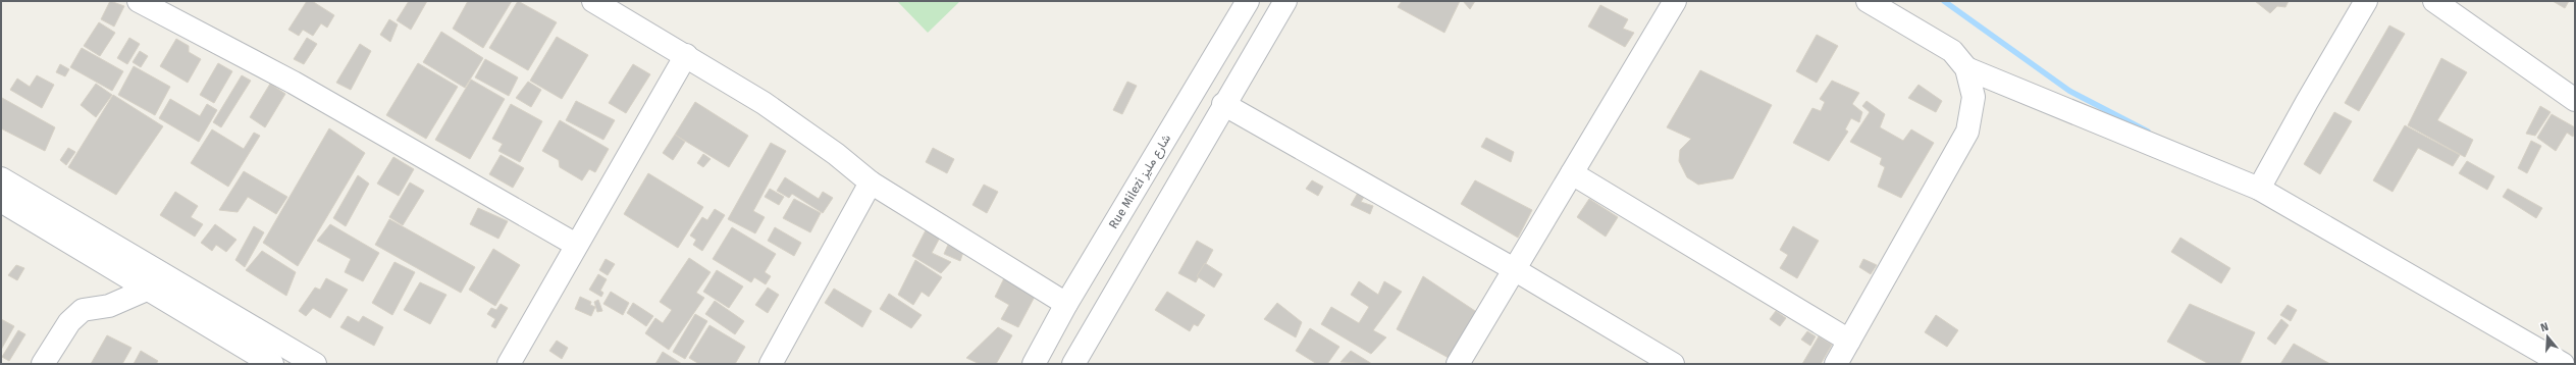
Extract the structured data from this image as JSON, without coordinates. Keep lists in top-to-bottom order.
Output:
{
  "streets": {
    "street": ["Rue Milezi شارع مليز"]
  },
  "north": "top"
}
